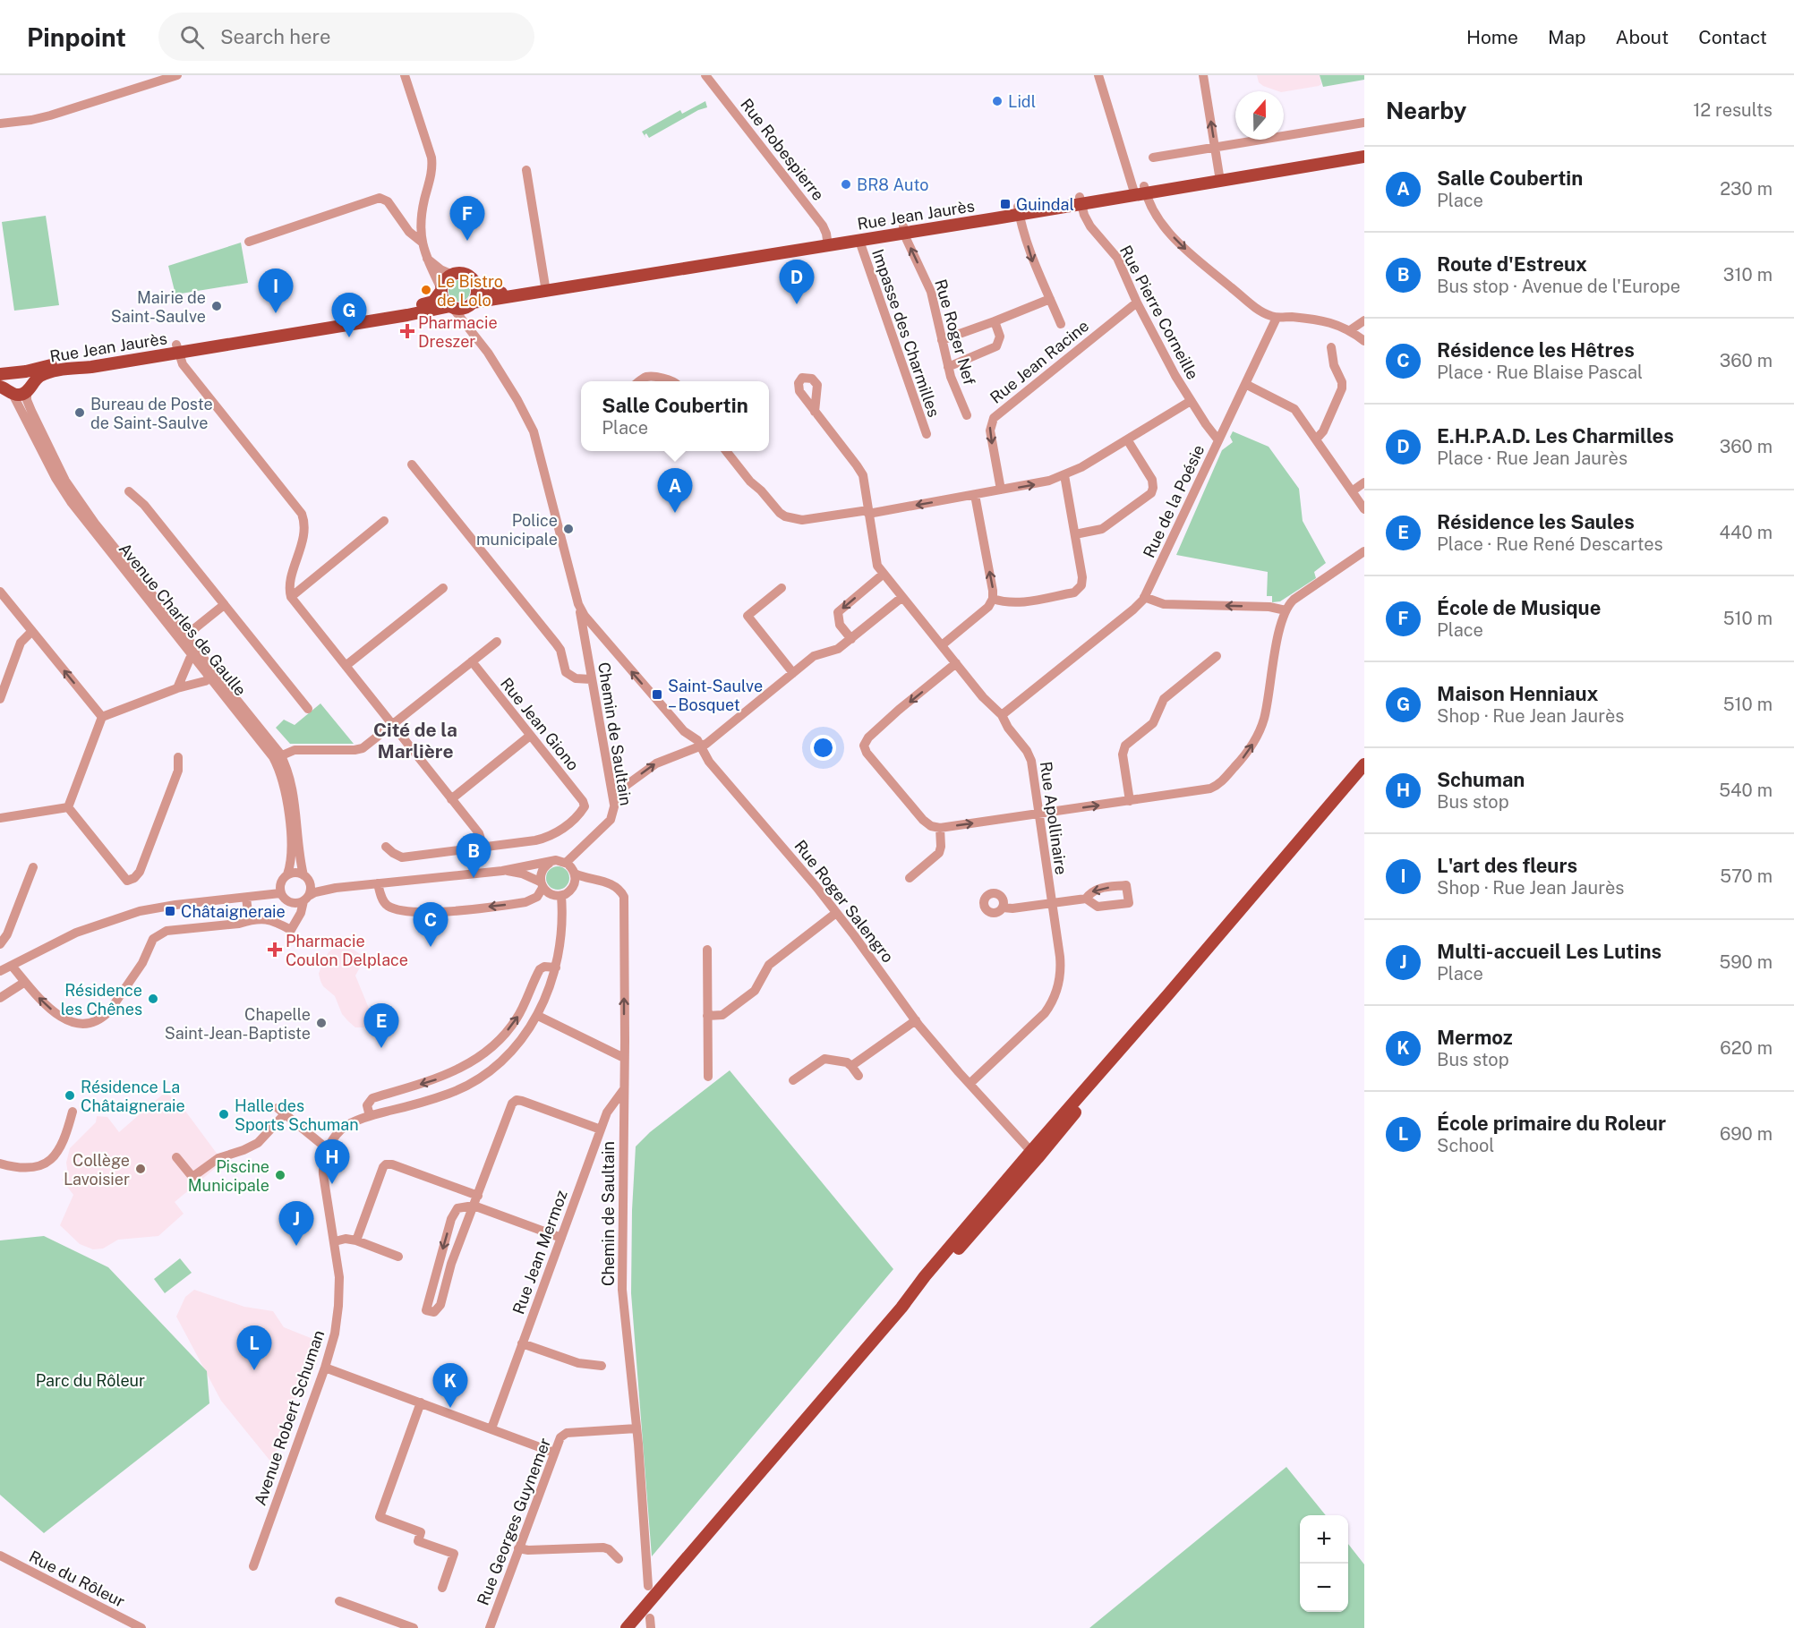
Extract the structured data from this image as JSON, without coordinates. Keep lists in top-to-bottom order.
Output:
{
  "streets": {
    "main road": ["Rue Jean Jaurès"],
    "street": [
      "Rue Robespierre",
      "Rue Pierre Corneille",
      "Rue Roger Nef",
      "Impasse des Charmilles",
      "Rue Jean Racine",
      "Rue de la Poésie",
      "Avenue Charles de Gaulle",
      "Rue Jean Giono",
      "Chemin de Saultain",
      "Rue Apollinaire",
      "Rue Roger Salengro",
      "Rue Jean Mermoz",
      "Avenue Robert Schuman",
      "Rue Georges Guynemer",
      "Rue du Rôleur"
    ]
  },
  "crossings": [
    ["Rue Robespierre", "Rue Jean Jaurès"],
    ["Rue Jean Jaurès", "Rue Pierre Corneille"],
    ["Rue Jean Jaurès", "Rue Roger Nef"],
    ["Rue Jean Jaurès", "Impasse des Charmilles"],
    ["Rue Jean Jaurès", "Avenue Charles de Gaulle"],
    ["Rue Pierre Corneille", "Rue Jean Racine"],
    ["Rue Pierre Corneille", "Rue de la Poésie"],
    ["Rue de la Poésie", "Rue Apollinaire"],
    ["Chemin de Saultain", "Rue Jean Mermoz"],
    ["Chemin de Saultain", "Rue Georges Guynemer"],
    ["Rue Apollinaire", "Rue Roger Salengro"]
  ],
  "one_way": ["Rue Roger Nef", "Rue Jean Racine"],
  "districts": ["Cité de la Marlière"],
  "parks": ["Parc du Rôleur"],
  "places": {
    "other": [
      "Lidl",
      "BR8 Auto",
      "Le Bistro de Lolo",
      "Mairie de Saint-Saulve",
      "Bureau de Poste de Saint-Saulve",
      "Police municipale",
      "Résidence les Chênes",
      "Chapelle Saint-Jean-Baptiste",
      "Résidence La Châtaigneraie",
      "Halle des Sports Schuman",
      "Collège Lavoisier",
      "Piscine Municipale"
    ],
    "transit": ["Guindal", "Saint-Saulve – Bosquet", "Châtaigneraie"],
    "health": ["Pharmacie Dreszer", "Pharmacie Coulon Delplace"]
  },
  "north": "top",
  "page": {
    "header": "Pinpoint",
    "search": "Search here",
    "nav": [
      "Home",
      "Map",
      "About",
      "Contact"
    ],
    "heading": ["Nearby", "12 results"],
    "list": [
      {
        "mark": "A",
        "name": "Salle Coubertin",
        "note": "Place",
        "value": "230 m"
      },
      {
        "mark": "B",
        "name": "Route d'Estreux",
        "note": "Bus stop · Avenue de l'Europe",
        "value": "310 m"
      },
      {
        "mark": "C",
        "name": "Résidence les Hêtres",
        "note": "Place · Rue Blaise Pascal",
        "value": "360 m"
      },
      {
        "mark": "D",
        "name": "E.H.P.A.D. Les Charmilles",
        "note": "Place · Rue Jean Jaurès",
        "value": "360 m"
      },
      {
        "mark": "E",
        "name": "Résidence les Saules",
        "note": "Place · Rue René Descartes",
        "value": "440 m"
      },
      {
        "mark": "F",
        "name": "École de Musique",
        "note": "Place",
        "value": "510 m"
      },
      {
        "mark": "G",
        "name": "Maison Henniaux",
        "note": "Shop · Rue Jean Jaurès",
        "value": "510 m"
      },
      {
        "mark": "H",
        "name": "Schuman",
        "note": "Bus stop",
        "value": "540 m"
      },
      {
        "mark": "I",
        "name": "L'art des fleurs",
        "note": "Shop · Rue Jean Jaurès",
        "value": "570 m"
      },
      {
        "mark": "J",
        "name": "Multi-accueil Les Lutins",
        "note": "Place",
        "value": "590 m"
      },
      {
        "mark": "K",
        "name": "Mermoz",
        "note": "Bus stop",
        "value": "620 m"
      },
      {
        "mark": "L",
        "name": "École primaire du Roleur",
        "note": "School",
        "value": "690 m"
      }
    ],
    "pins": [
      "F",
      "D",
      "I",
      "G",
      "A",
      "B",
      "C",
      "E",
      "H",
      "J",
      "L",
      "K"
    ],
    "popup": ["Salle Coubertin", "Place"],
    "map_buttons": ["+", "−"]
  }
}
